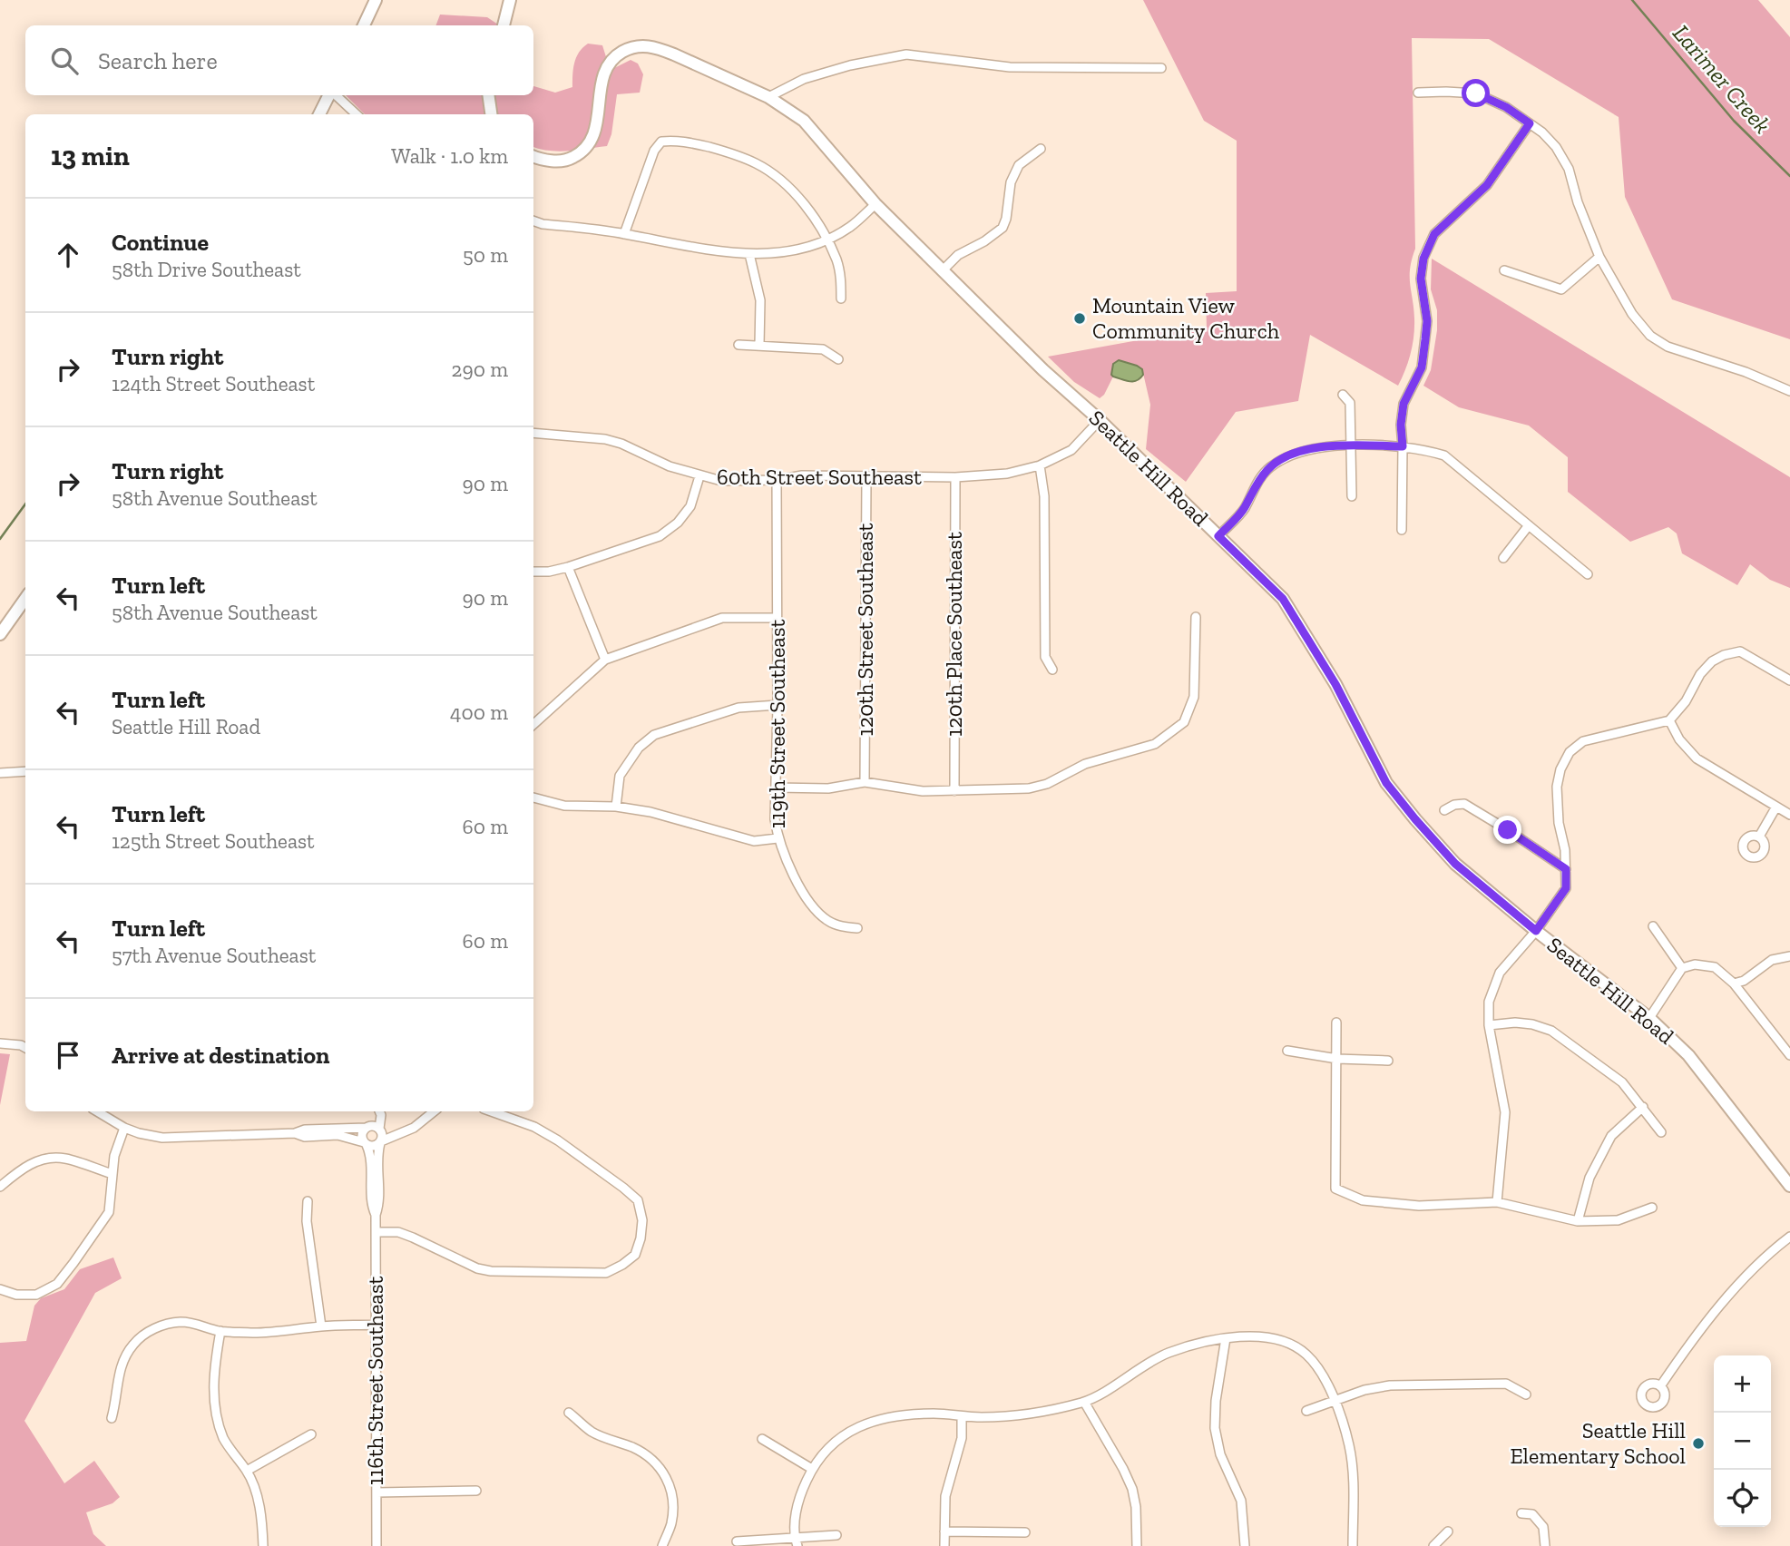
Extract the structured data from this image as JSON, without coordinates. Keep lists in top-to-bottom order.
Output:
{
  "streets": {
    "main road": ["Seattle Hill Road"],
    "street": [
      "60th Street Southeast",
      "120th Street Southeast",
      "120th Place Southeast",
      "119th Street Southeast",
      "116th Street Southeast"
    ]
  },
  "crossings": [
    ["Seattle Hill Road", "60th Street Southeast"],
    ["60th Street Southeast", "120th Street Southeast"],
    ["60th Street Southeast", "120th Place Southeast"],
    ["60th Street Southeast", "119th Street Southeast"]
  ],
  "water": ["Larimer Creek"],
  "places": ["Mountain View Community Church", "Seattle Hill Elementary School"],
  "page": {
    "search": "Search here",
    "heading": ["13 min", "Walk · 1.0 km"],
    "list": [
      ["Continue", "58th Drive Southeast", "50 m"],
      ["Turn right", "124th Street Southeast", "290 m"],
      ["Turn right", "58th Avenue Southeast", "90 m"],
      ["Turn left", "58th Avenue Southeast", "90 m"],
      ["Turn left", "Seattle Hill Road", "400 m"],
      ["Turn left", "125th Street Southeast", "60 m"],
      ["Turn left", "57th Avenue Southeast", "60 m"],
      "Arrive at destination"
    ],
    "map_buttons": ["+", "−"]
  }
}
